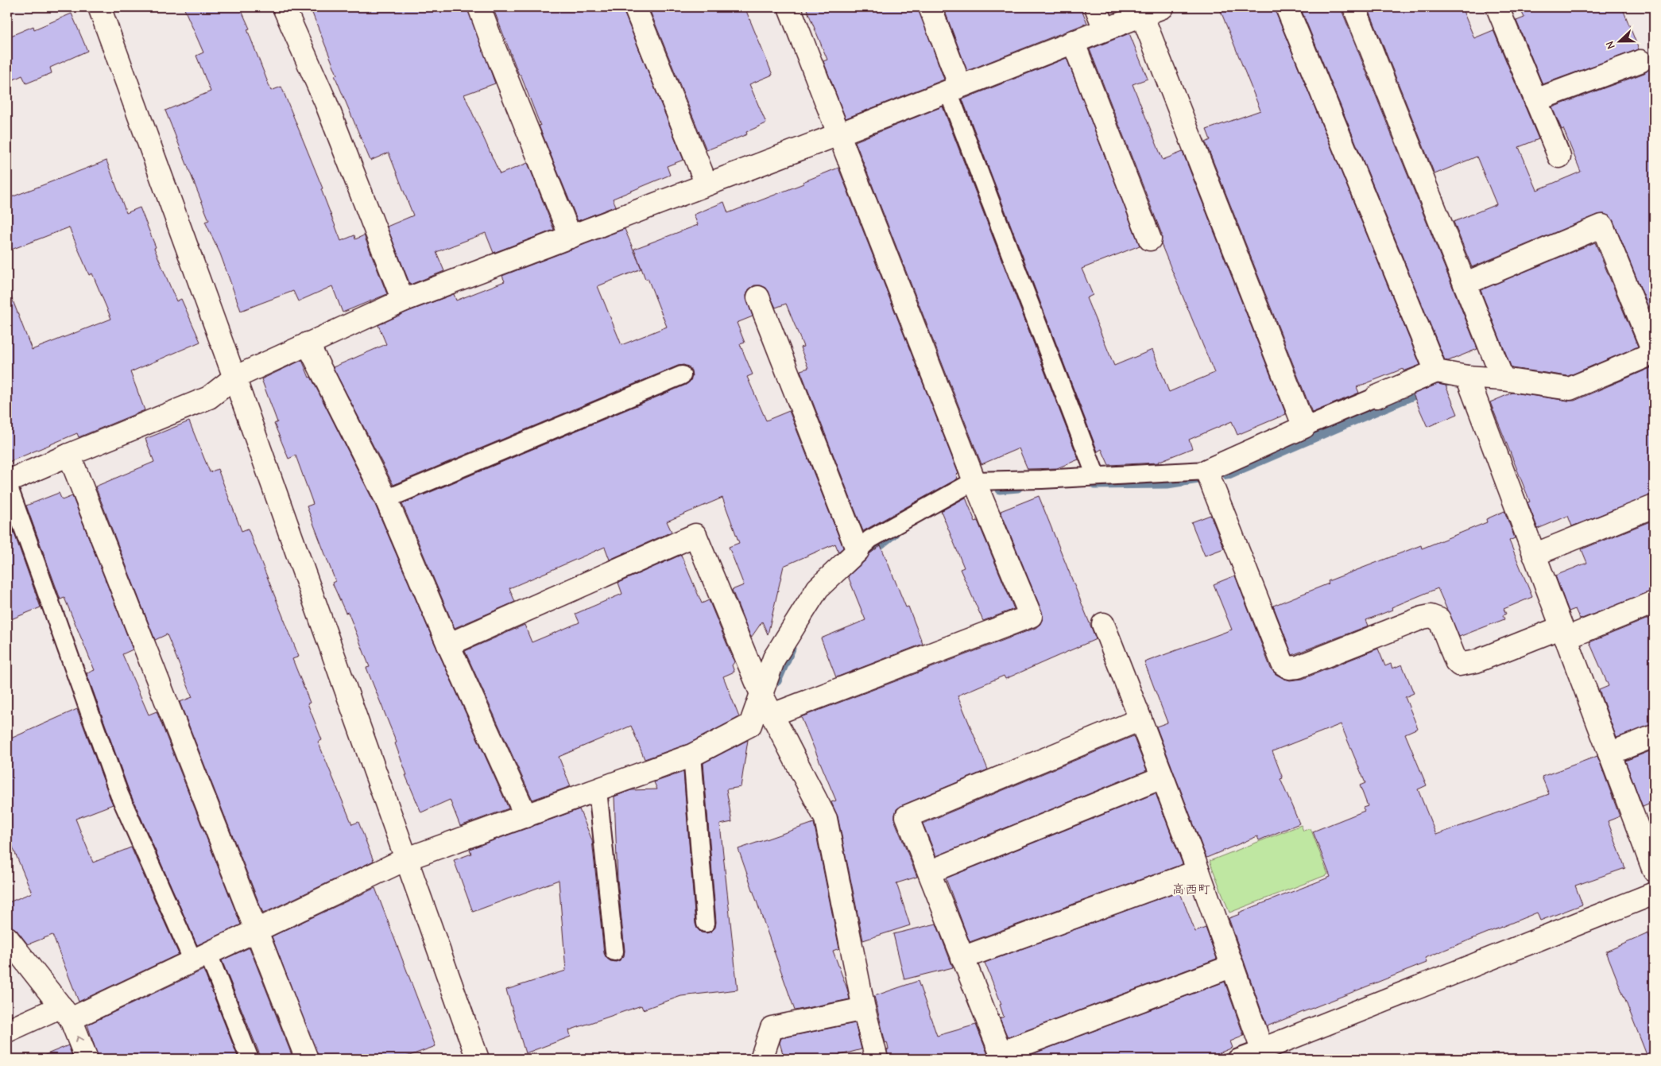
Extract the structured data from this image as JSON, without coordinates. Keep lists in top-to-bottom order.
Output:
{
  "districts": ["高西町"],
  "north": "left"
}
